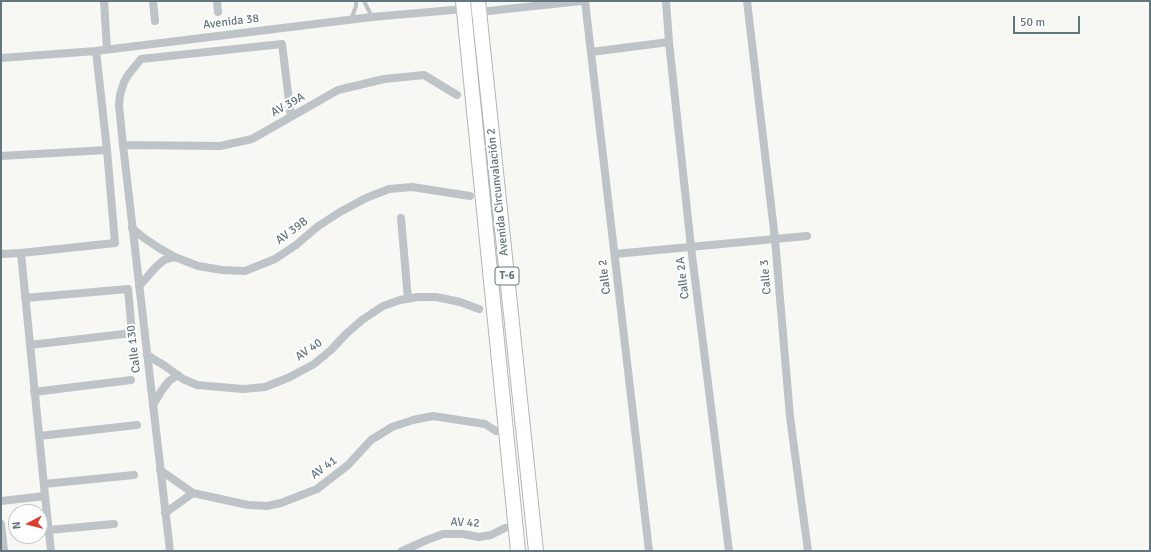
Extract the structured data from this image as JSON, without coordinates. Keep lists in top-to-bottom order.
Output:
{
  "streets": {
    "highway": ["Avenida Circunvalación 2", "T-6"],
    "street": [
      "Avenida 38",
      "AV 39A",
      "AV 39B",
      "Calle 2",
      "Calle 3",
      "Calle 2A",
      "Calle 130",
      "AV 40",
      "AV 41",
      "AV 42"
    ]
  },
  "crossings": [
    ["Avenida 38", "Avenida Circunvalación 2"],
    ["AV 39A", "Calle 130"],
    ["AV 39B", "Calle 130"],
    ["Calle 130", "AV 40"],
    ["Calle 130", "AV 41"]
  ],
  "scale_bar": "50 m",
  "north": "left"
}
